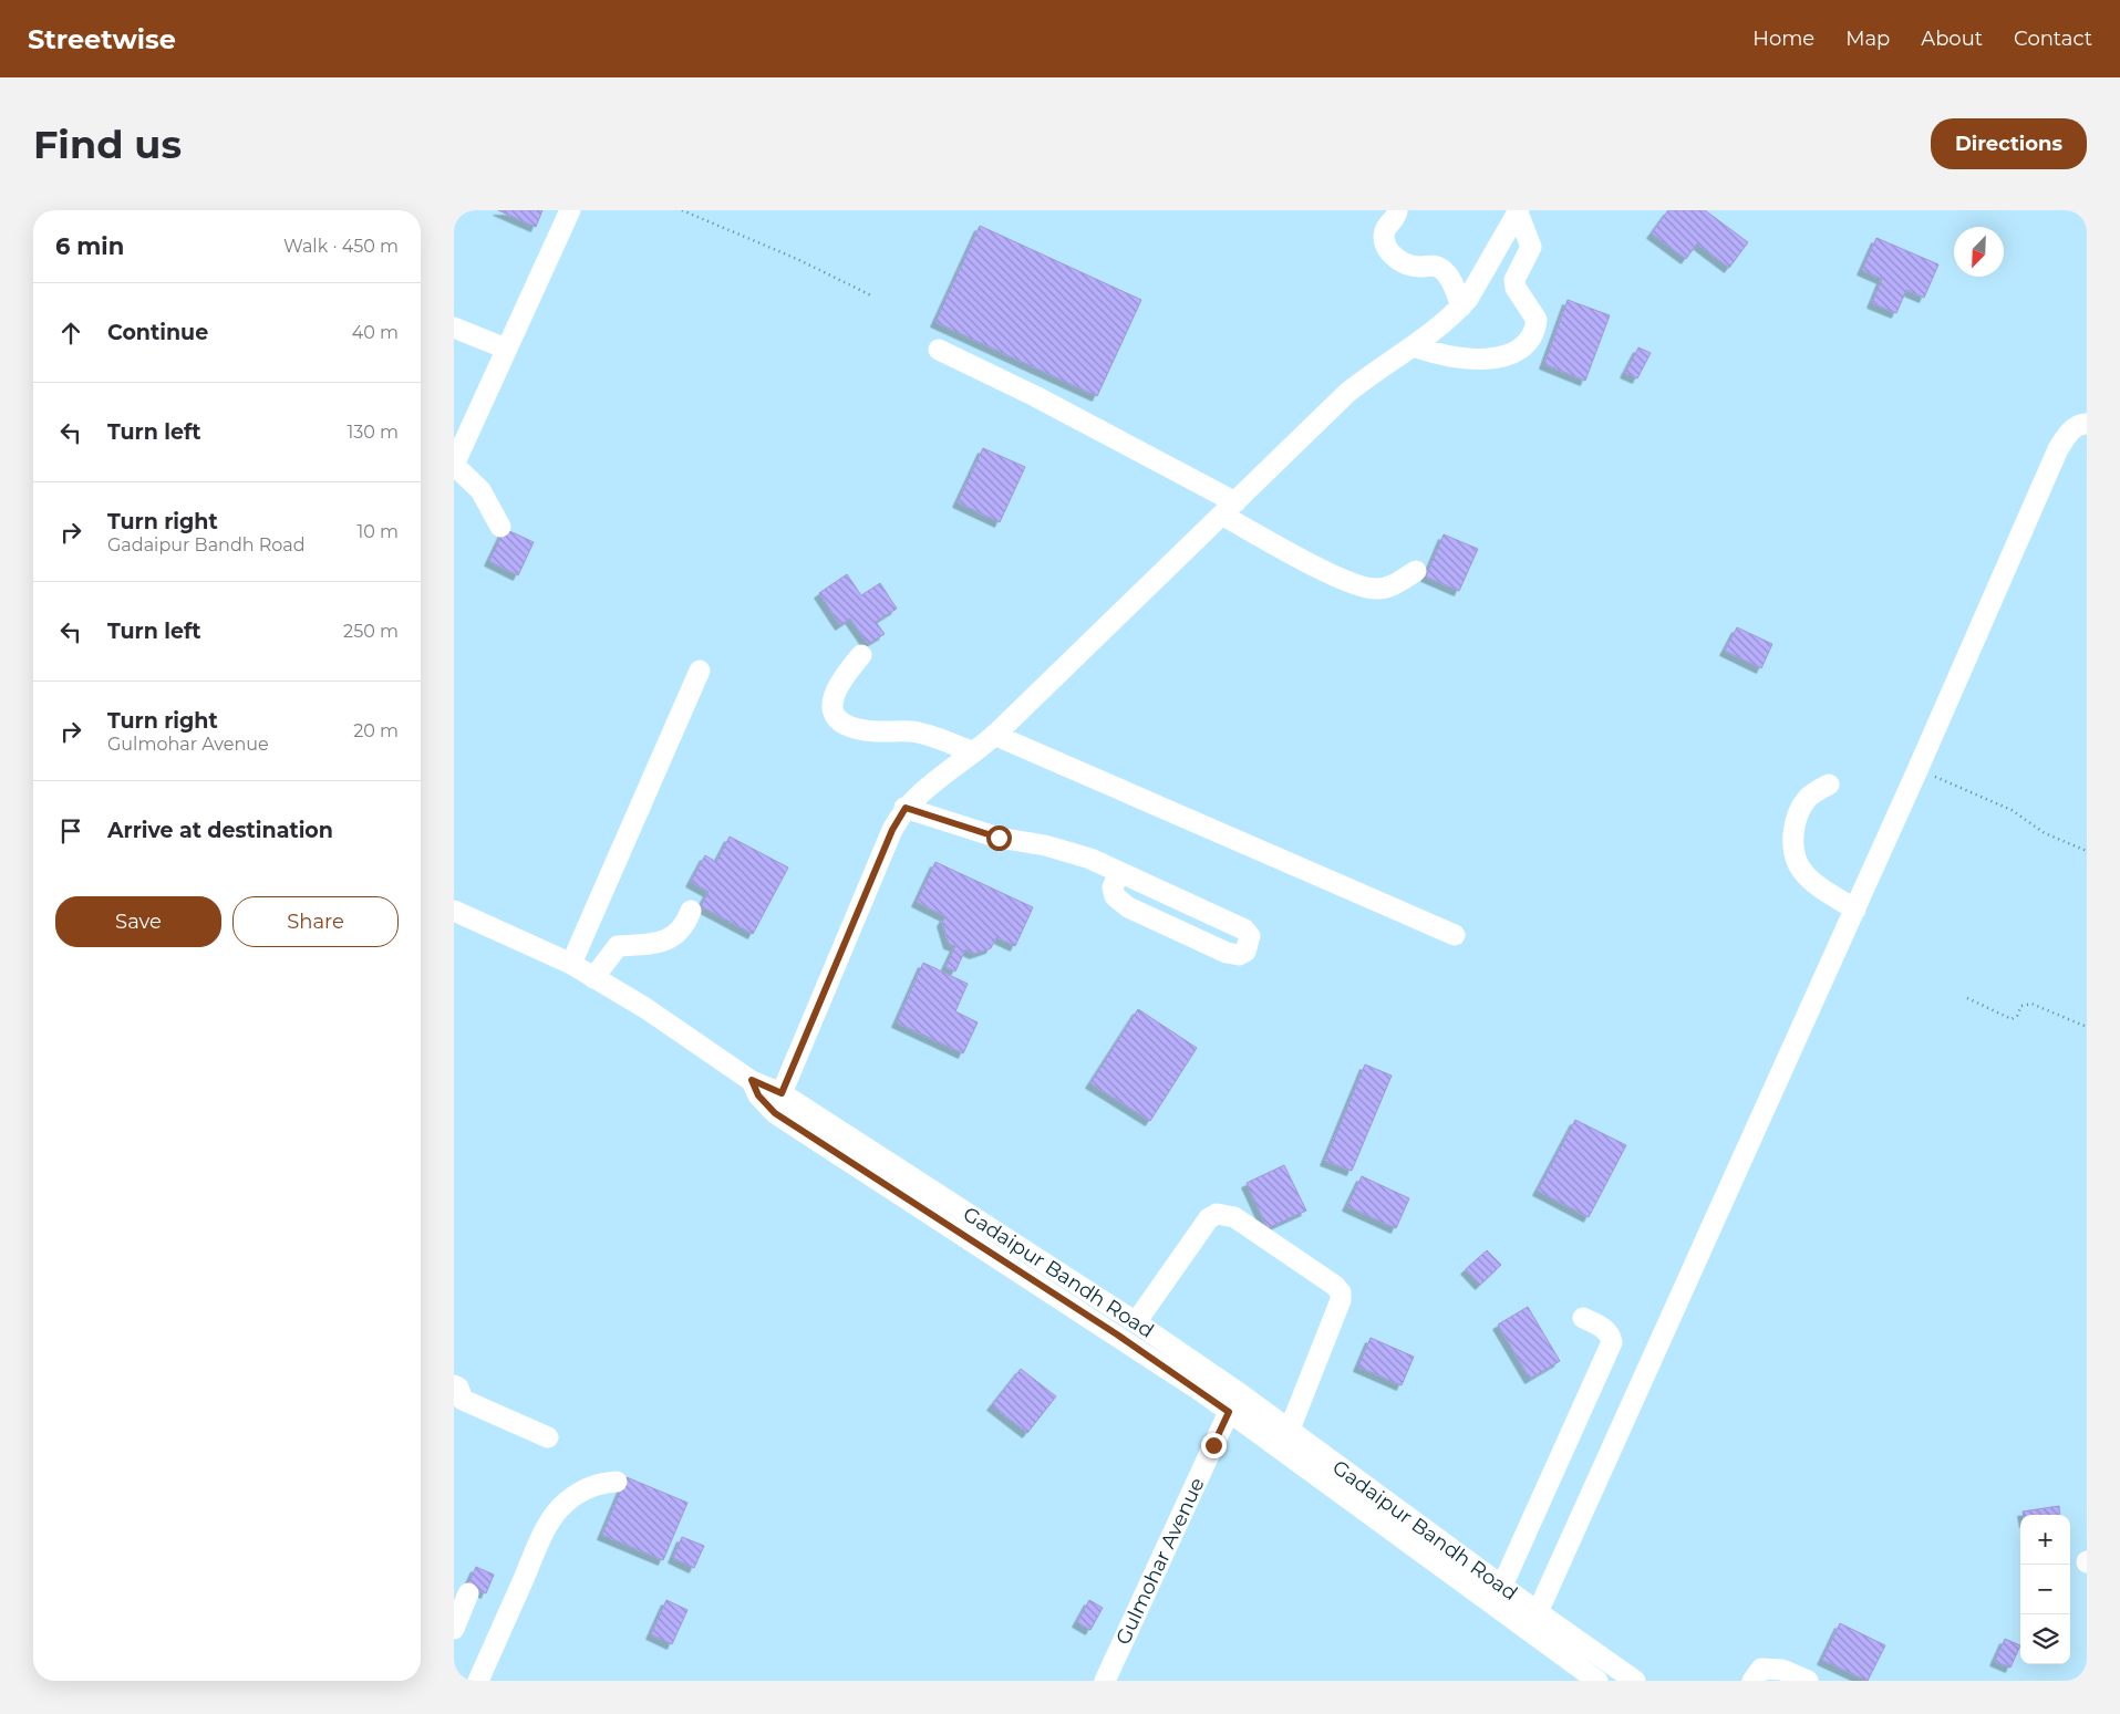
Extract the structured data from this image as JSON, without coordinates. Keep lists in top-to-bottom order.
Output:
{
  "streets": {
    "street": ["Gadaipur Bandh Road", "Gulmohar Avenue"]
  },
  "north": "bottom left",
  "page": {
    "header": "Streetwise",
    "nav": [
      "Home",
      "Map",
      "About",
      "Contact"
    ],
    "buttons": [
      "Directions",
      ["Save", "Share"]
    ],
    "title": "Find us",
    "heading": ["6 min", "Walk · 450 m"],
    "list": [
      ["Continue", "40 m"],
      ["Turn left", "130 m"],
      ["Turn right", "Gadaipur Bandh Road", "10 m"],
      ["Turn left", "250 m"],
      ["Turn right", "Gulmohar Avenue", "20 m"],
      "Arrive at destination"
    ],
    "map_buttons": ["+", "−"]
  }
}
